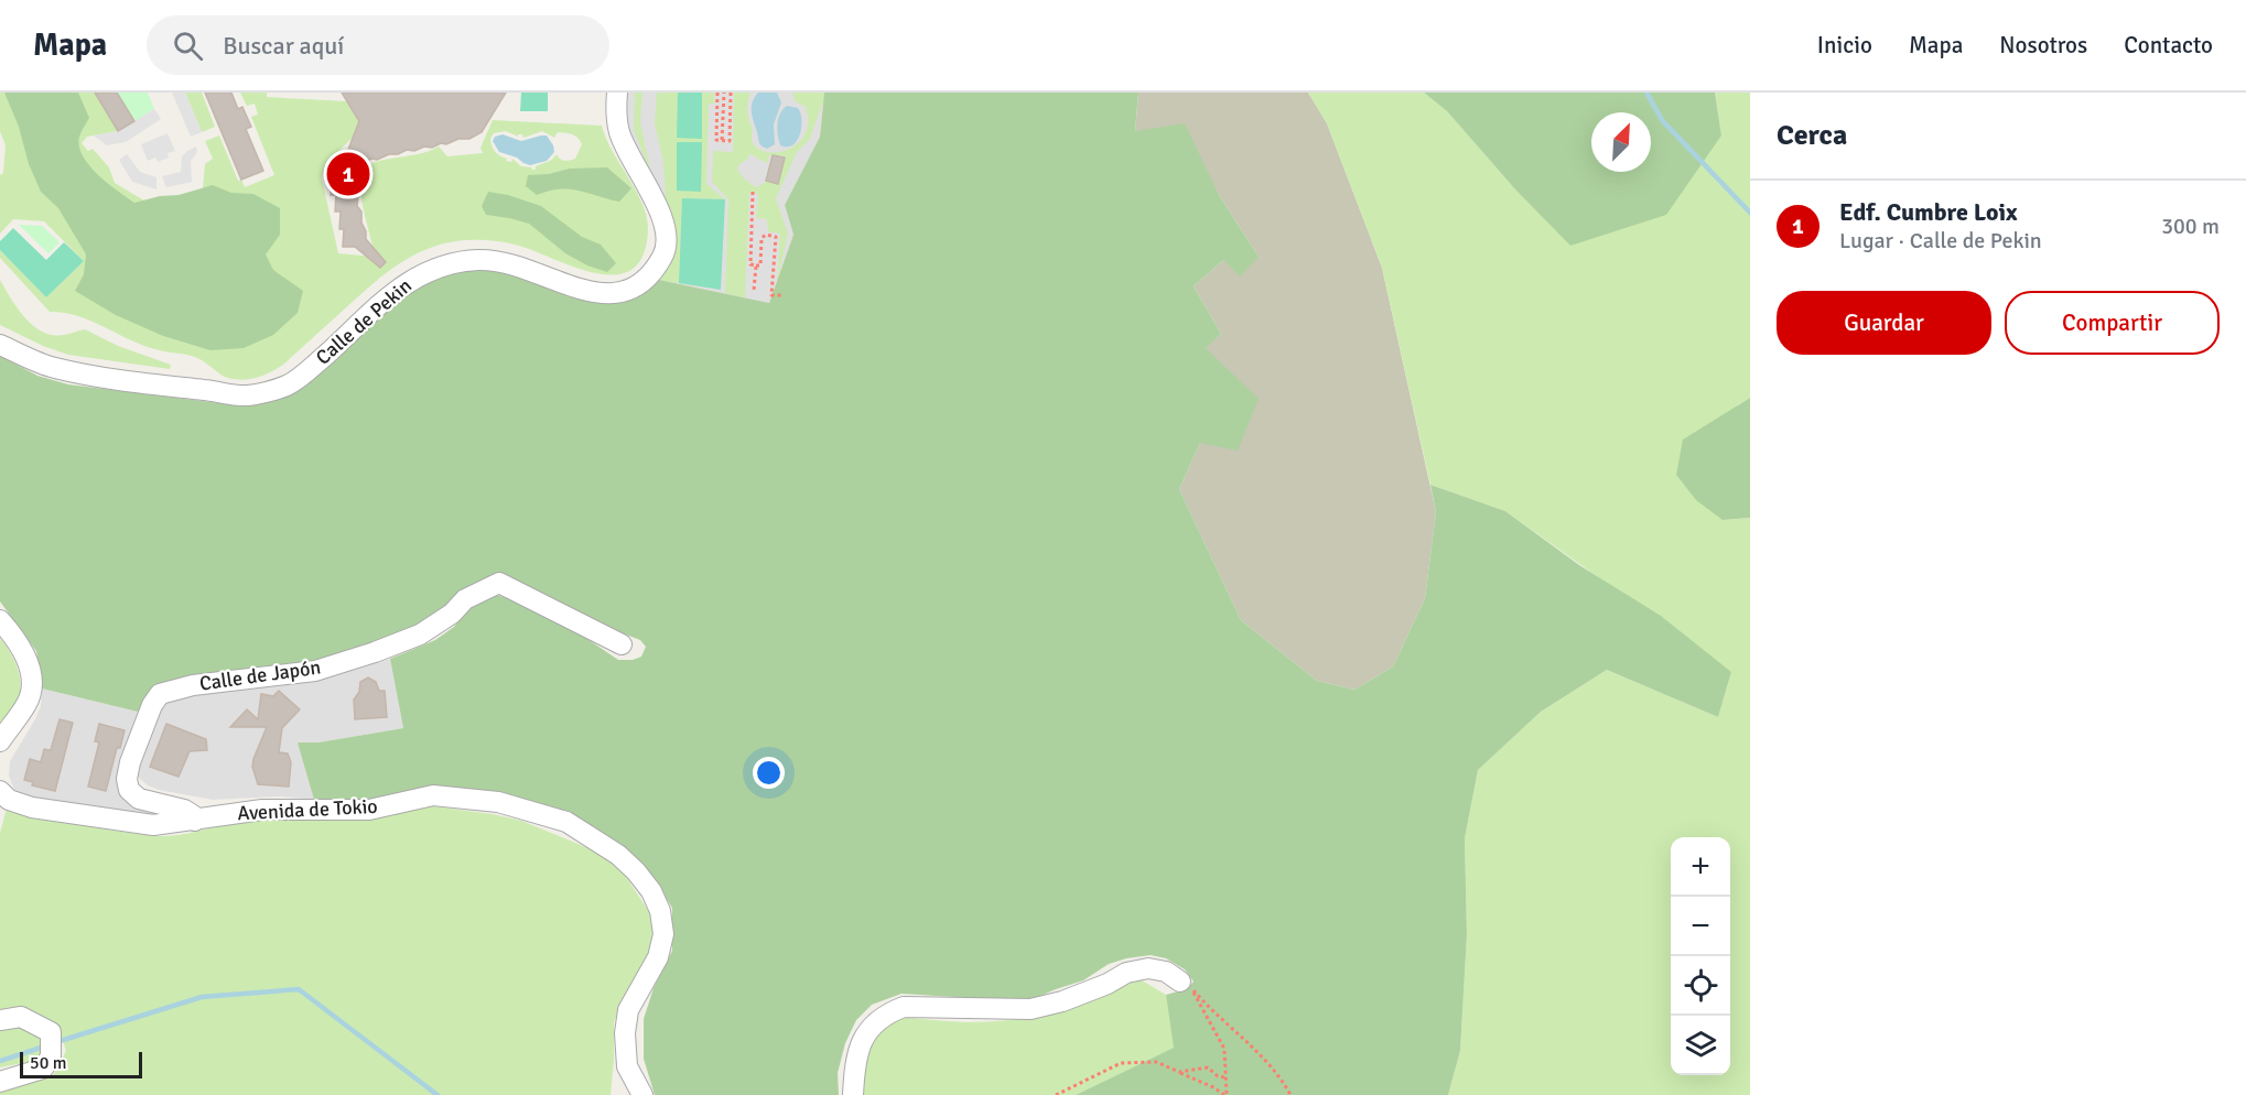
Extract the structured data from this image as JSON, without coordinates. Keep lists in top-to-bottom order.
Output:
{
  "streets": {
    "street": ["Calle de Pekin", "Calle de Japón", "Avenida de Tokio"]
  },
  "crossings": [
    ["Calle de Japón", "Avenida de Tokio"]
  ],
  "scale_bar": "50 m",
  "north": "top right",
  "page": {
    "header": "Mapa",
    "search": "Buscar aquí",
    "nav": [
      "Inicio",
      "Mapa",
      "Nosotros",
      "Contacto"
    ],
    "heading": "Cerca",
    "pins": "1",
    "list": [
      {
        "mark": "1",
        "name": "Edf. Cumbre Loix",
        "note": "Lugar · Calle de Pekin",
        "value": "300 m"
      }
    ],
    "buttons": ["Guardar", "Compartir"],
    "map_buttons": ["+", "−"],
    "scale": "50 m"
  }
}
